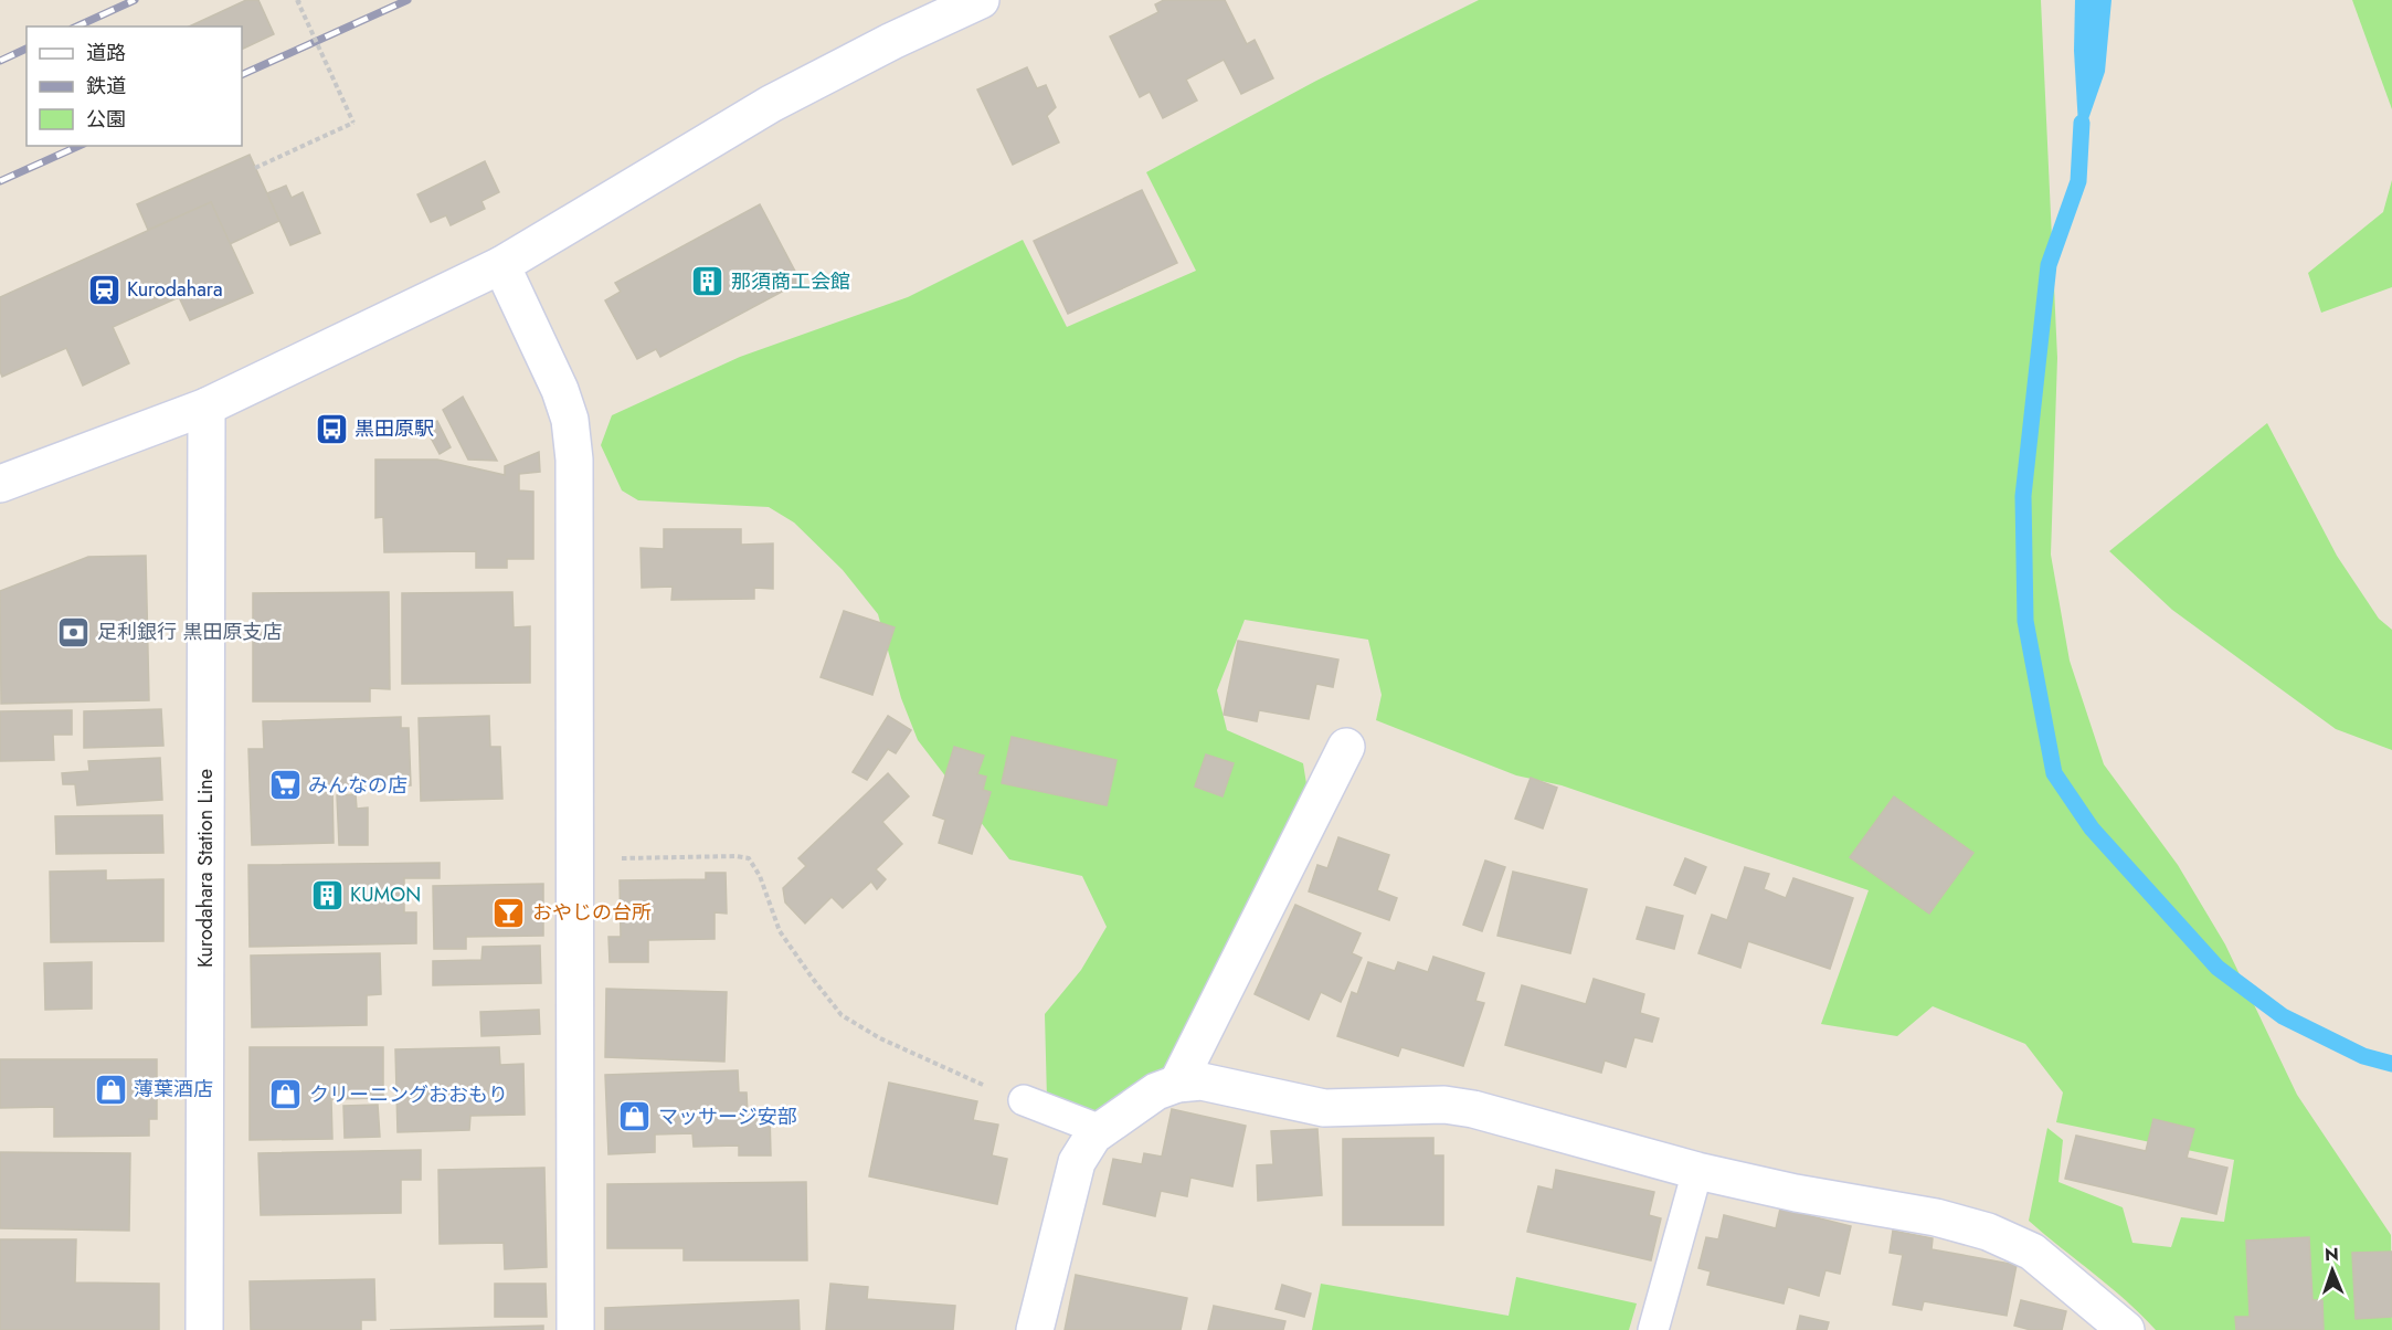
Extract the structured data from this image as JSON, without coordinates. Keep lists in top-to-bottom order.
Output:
{
  "streets": {
    "street": ["Kurodahara Station Line"]
  },
  "places": {
    "building": ["那須商工会館", "KUMON"],
    "station": ["Kurodahara"],
    "bus stop": ["黒田原駅"],
    "bank": ["足利銀行 黒田原支店"],
    "supermarket": ["みんなの店"],
    "bar": ["おやじの台所"],
    "shop": ["薄葉酒店", "クリーニングおおもり", "マッサージ安部"]
  },
  "legend": ["道路", "鉄道", "公園"],
  "north": "top"
}
